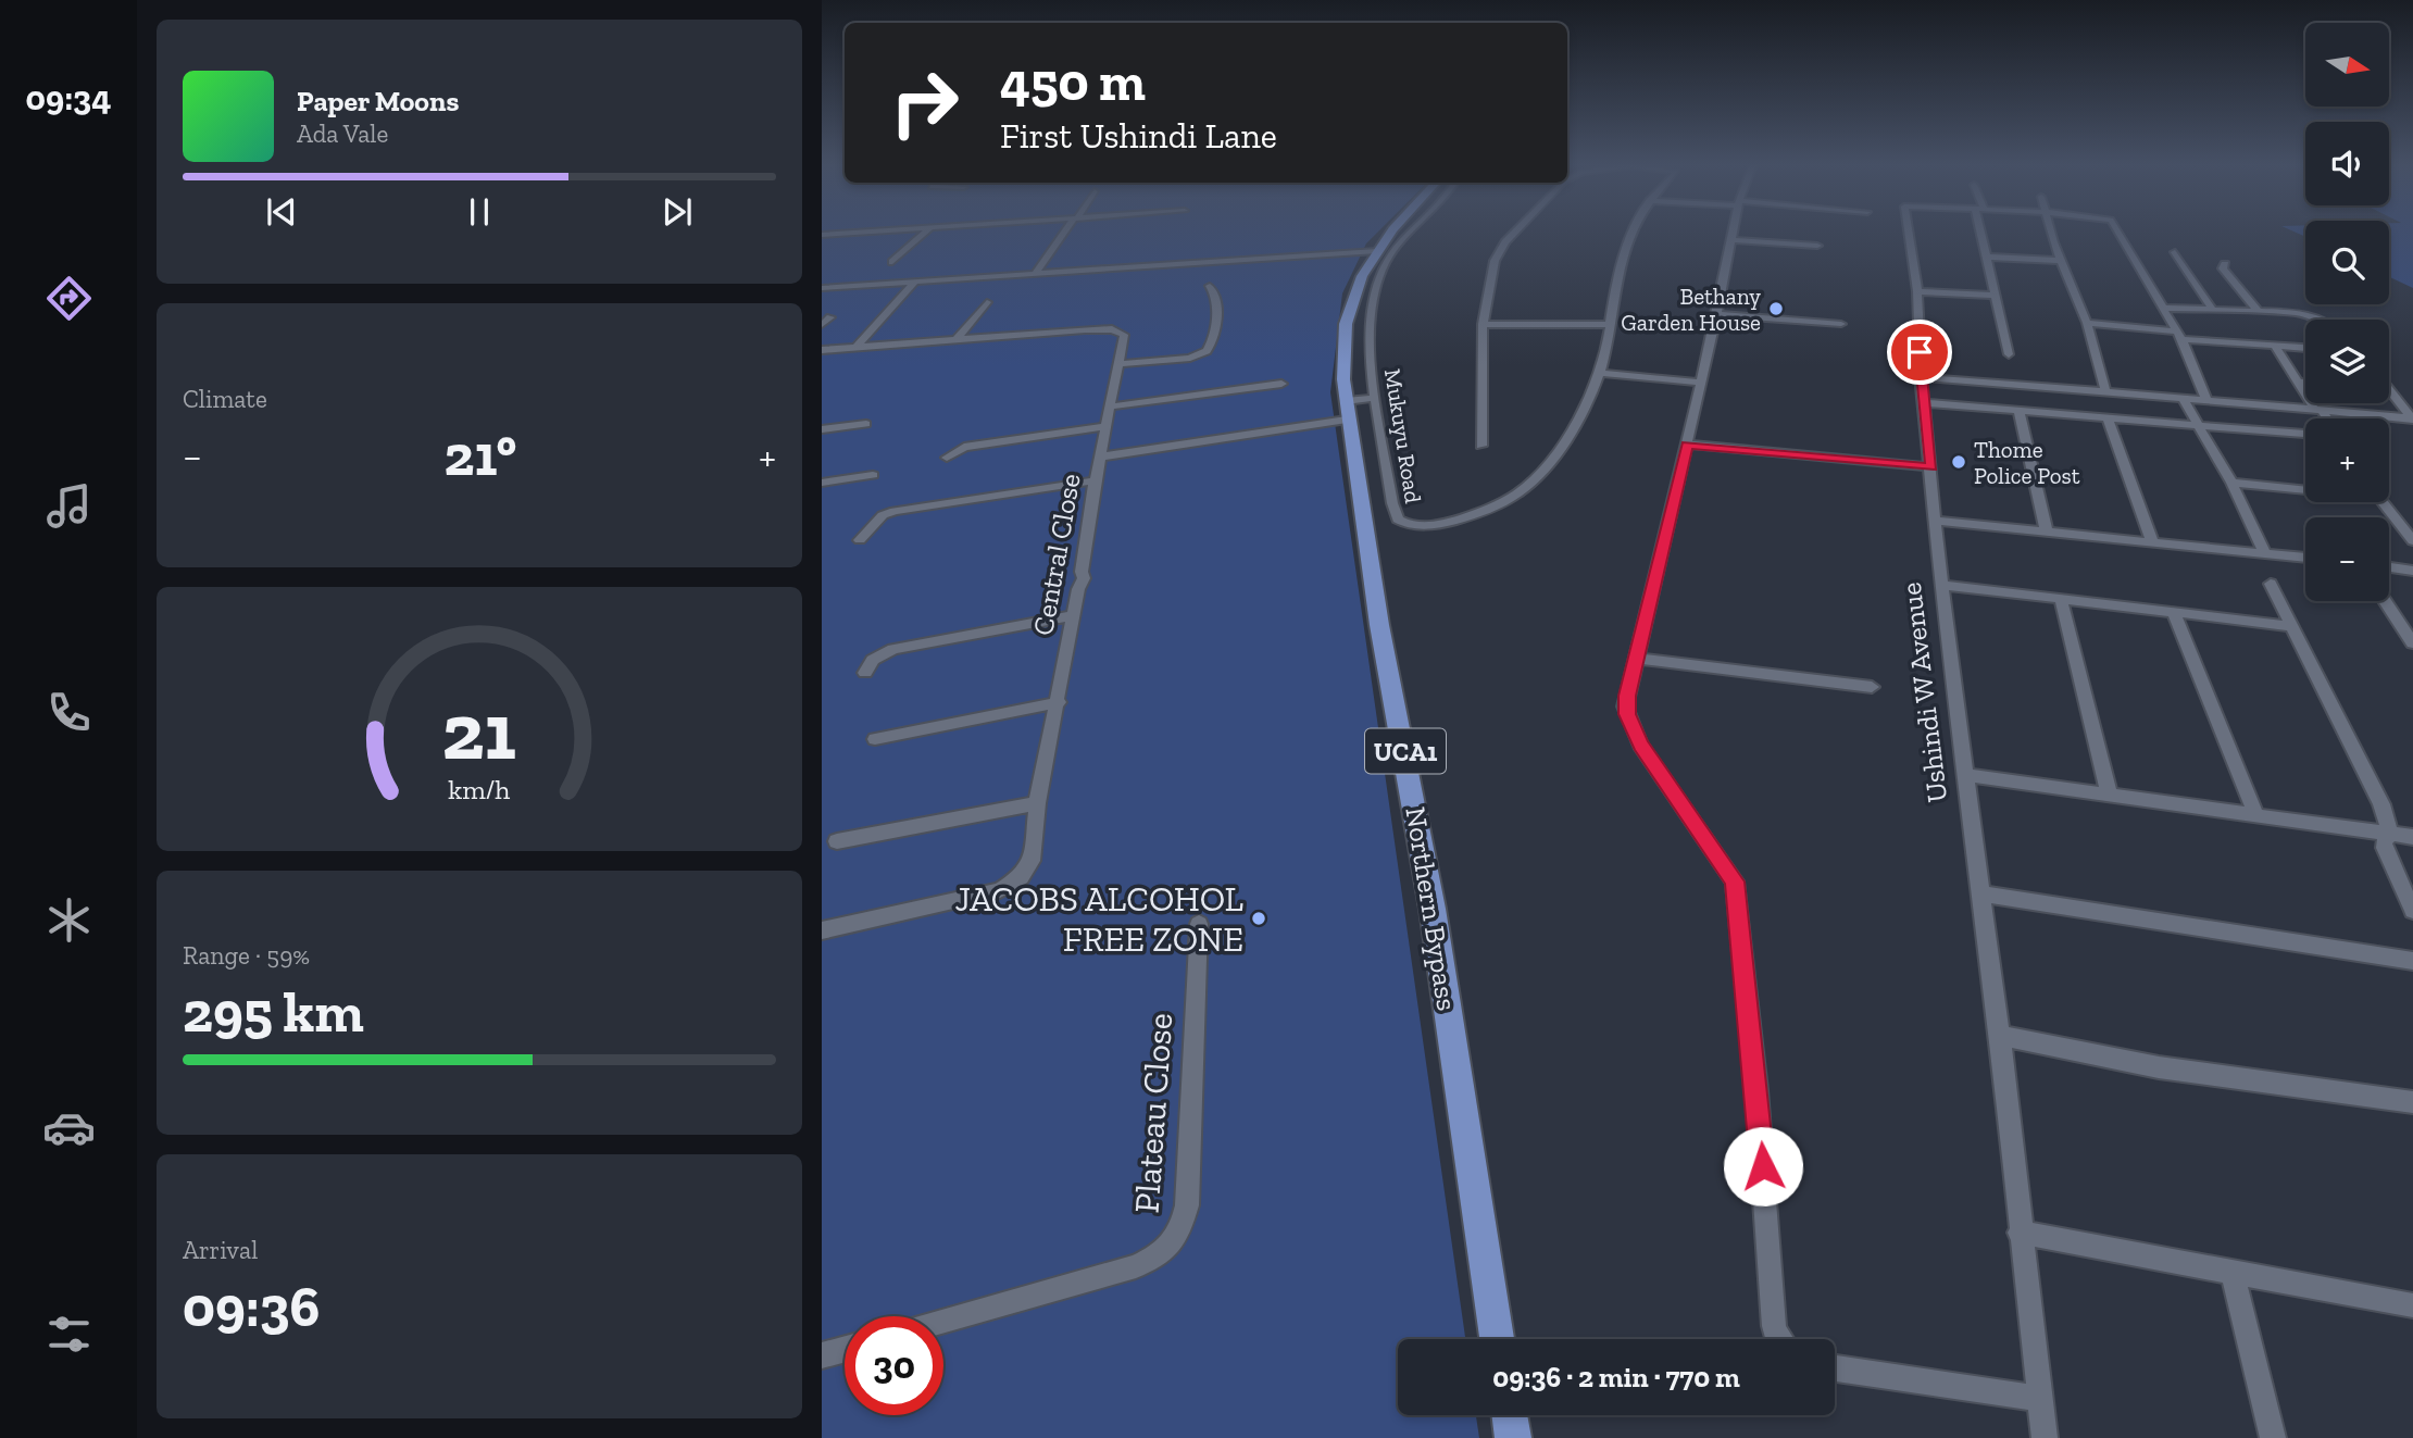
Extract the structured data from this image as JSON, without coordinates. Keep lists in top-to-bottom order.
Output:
{
  "streets": {
    "main road": ["UCA1", "Northern Bypass"],
    "street": [
      "Mukuyu Road",
      "Central Close",
      "Ushindi W Avenue",
      "Plateau Close"
    ]
  },
  "crossings": [
    ["Mukuyu Road", "Northern Bypass"]
  ],
  "places": ["Bethany Garden House", "Thome Police Post", "JACOBS ALCOHOL FREE ZONE"],
  "north": "right",
  "page": {
    "tabs": "09:34",
    "map_buttons": ["+", "−"],
    "turn": ["450 m", "First Ushindi Lane"],
    "song": ["Paper Moons", "Ada Vale"],
    "tile": [
      "Climate",
      ["Range · 59%", "295 km"],
      ["Arrival", "09:36"]
    ],
    "heat": ["−", "21°", "+"],
    "limit": "30",
    "trip": "09:36 · 2 min · 770 m",
    "gauge": ["21", "km/h"]
  }
}
